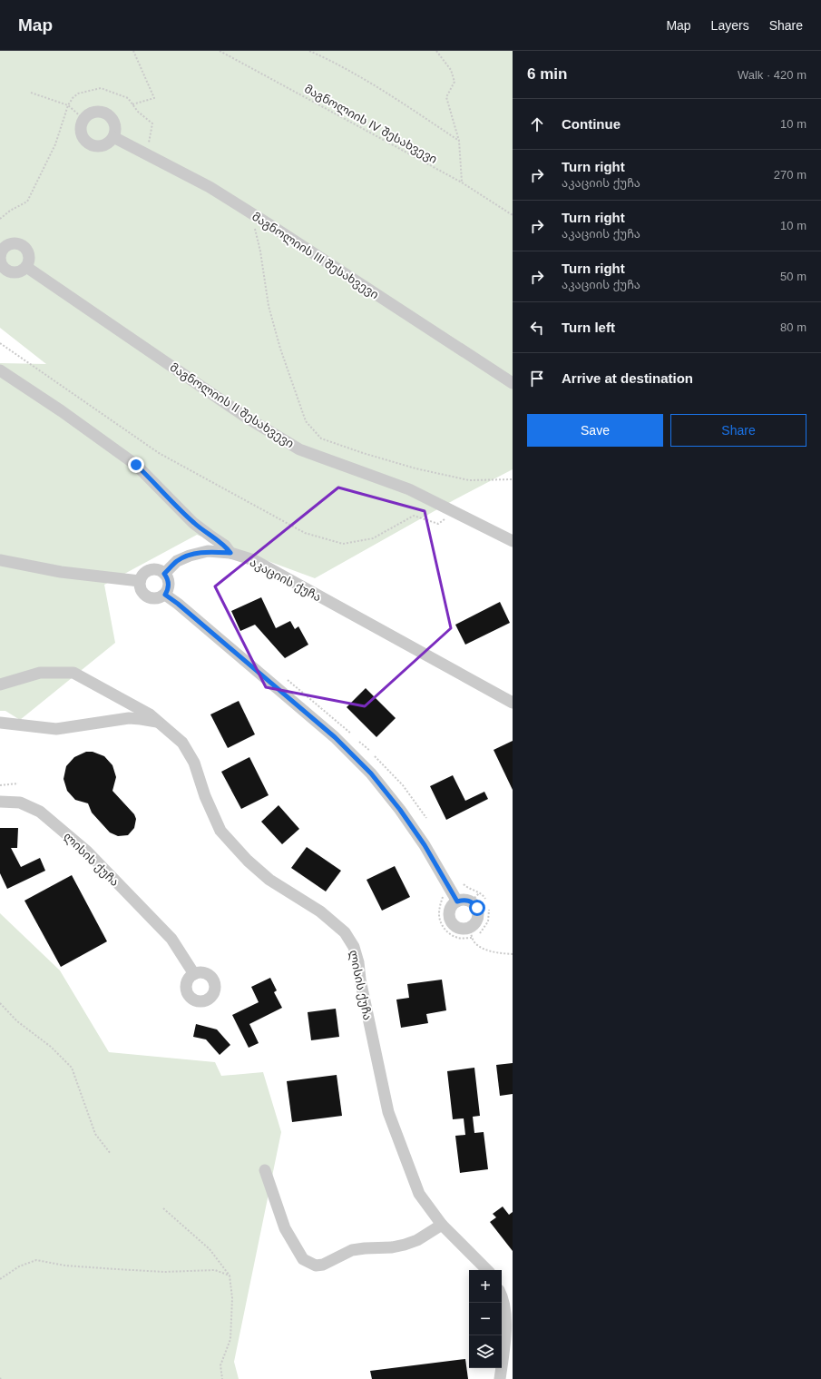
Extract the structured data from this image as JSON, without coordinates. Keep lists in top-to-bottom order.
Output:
{
  "streets": {
    "street": [
      "მაგნოლიის III შესახვევი",
      "მაგნოლიის II შესახვევი",
      "აკაციის ქუჩა",
      "ლისის ქუჩა"
    ],
    "path": ["მაგნოლიის IV შესახვევი"]
  },
  "page": {
    "header": "Map",
    "nav": ["Map", "Layers", "Share"],
    "heading": ["6 min", "Walk · 420 m"],
    "list": [
      ["Continue", "10 m"],
      ["Turn right", "აკაციის ქუჩა", "270 m"],
      ["Turn right", "აკაციის ქუჩა", "10 m"],
      ["Turn right", "აკაციის ქუჩა", "50 m"],
      ["Turn left", "80 m"],
      "Arrive at destination"
    ],
    "buttons": ["Save", "Share"],
    "map_buttons": ["+", "−"]
  }
}
